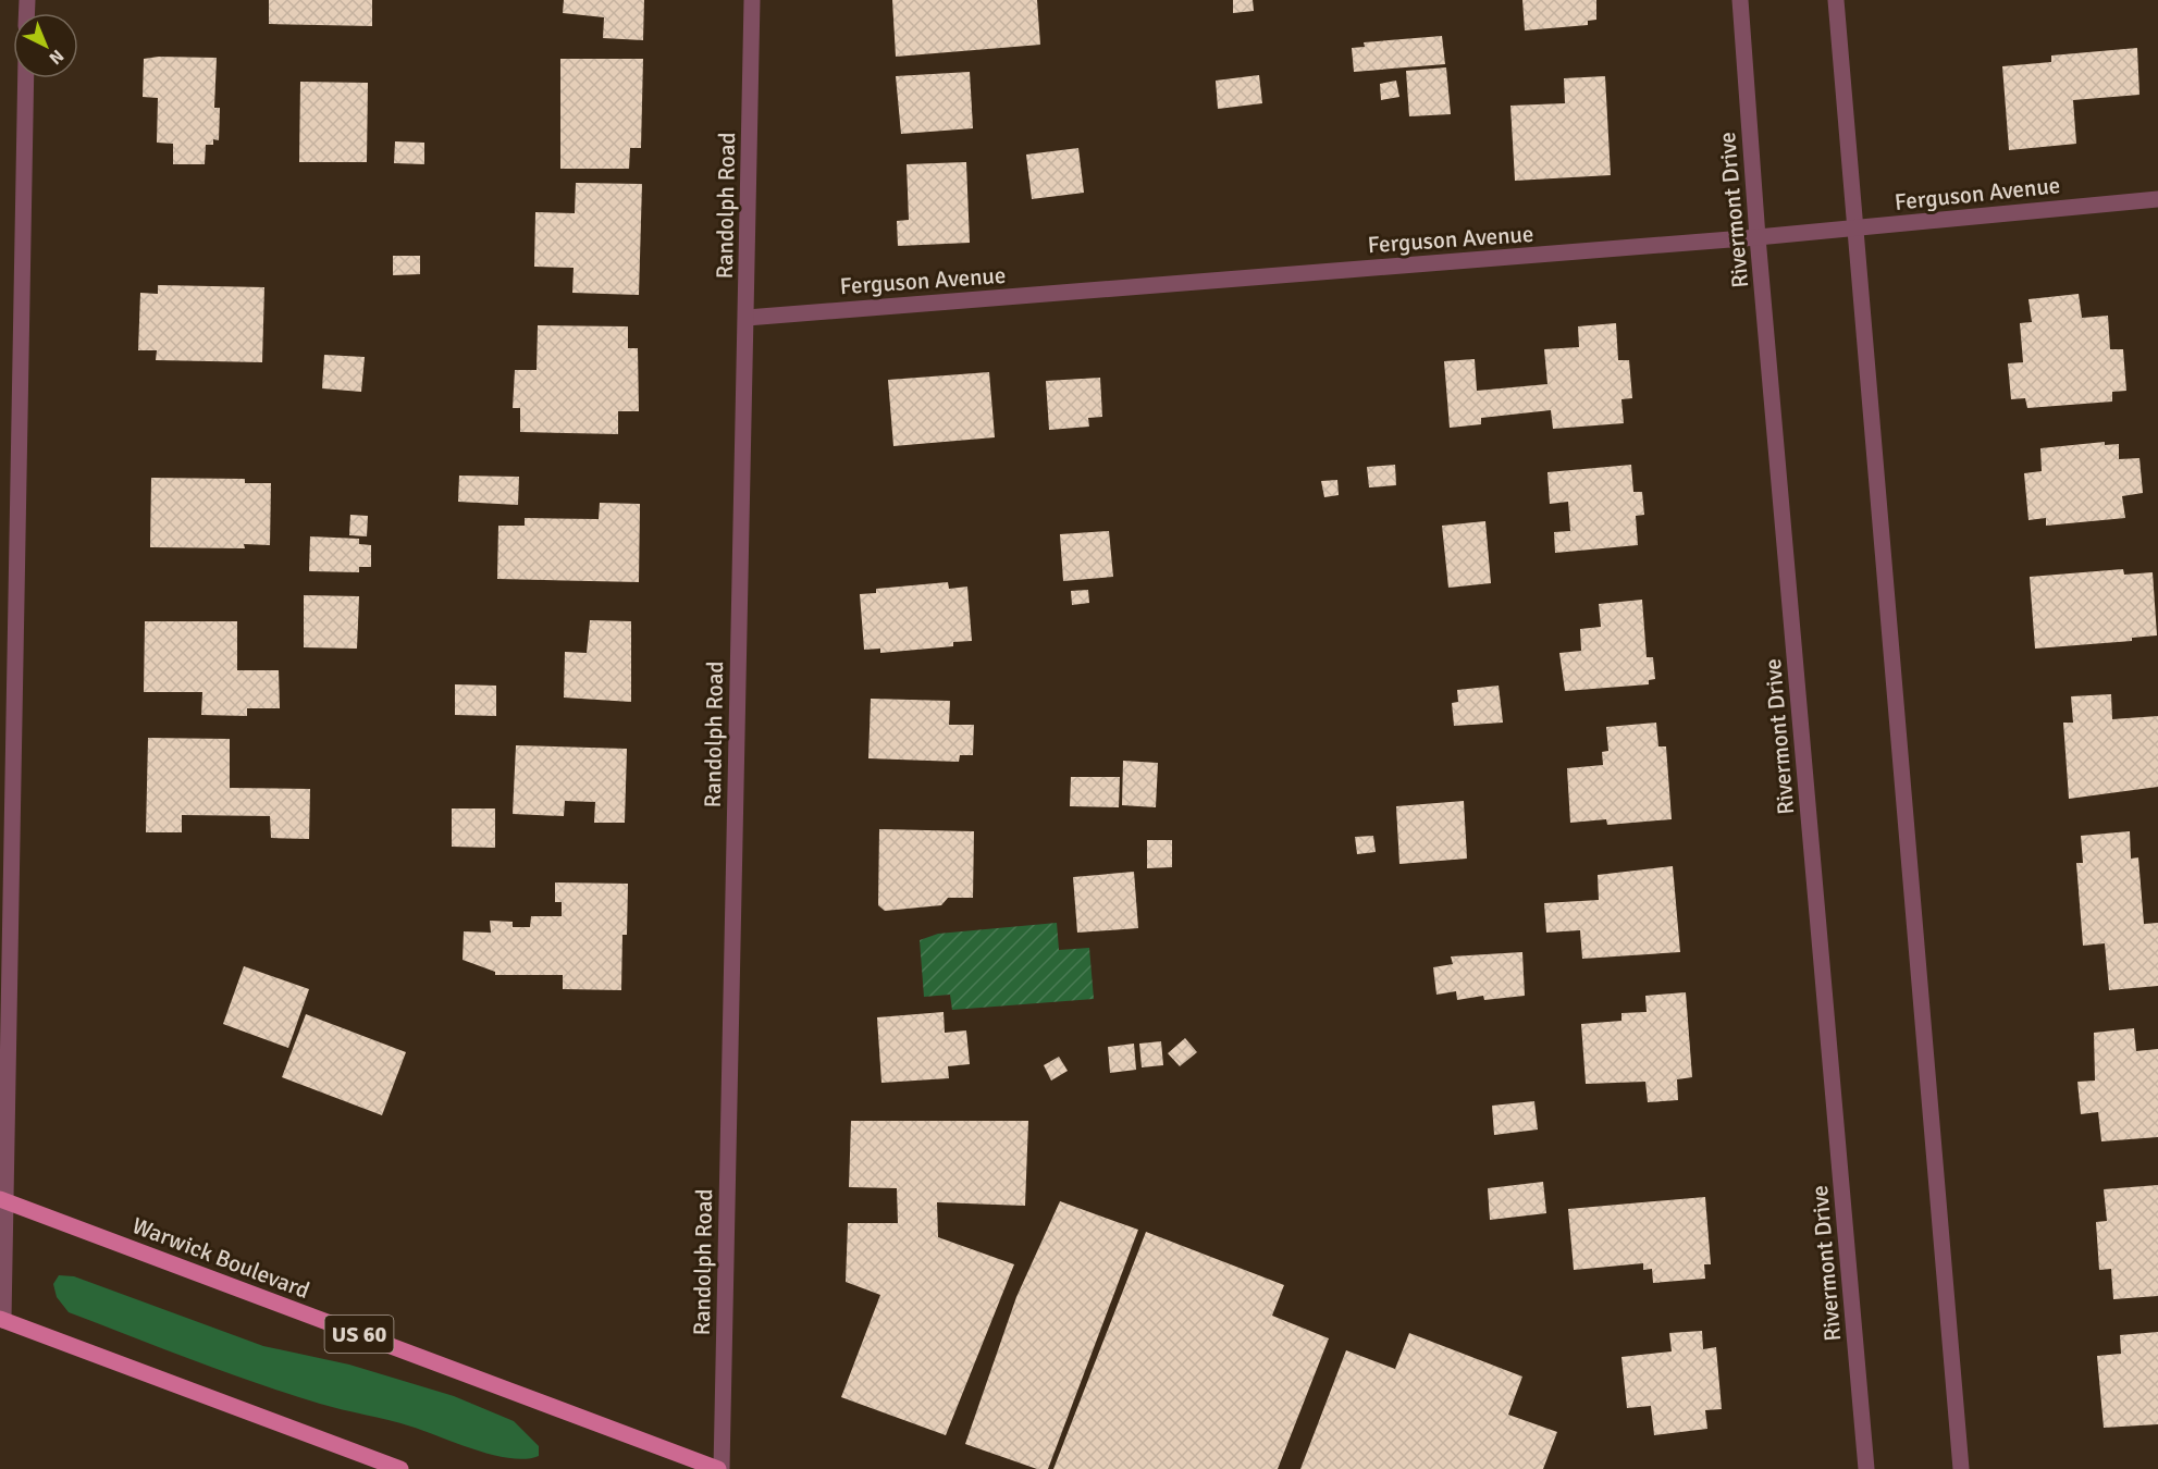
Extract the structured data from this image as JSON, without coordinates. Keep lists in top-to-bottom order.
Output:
{
  "streets": {
    "main road": ["Warwick Boulevard", "US 60"],
    "street": ["Ferguson Avenue", "Randolph Road", "Rivermont Drive"]
  },
  "crossings": [
    ["Ferguson Avenue", "Randolph Road"],
    ["Ferguson Avenue", "Rivermont Drive"],
    ["Randolph Road", "Warwick Boulevard"]
  ],
  "north": "bottom right"
}
